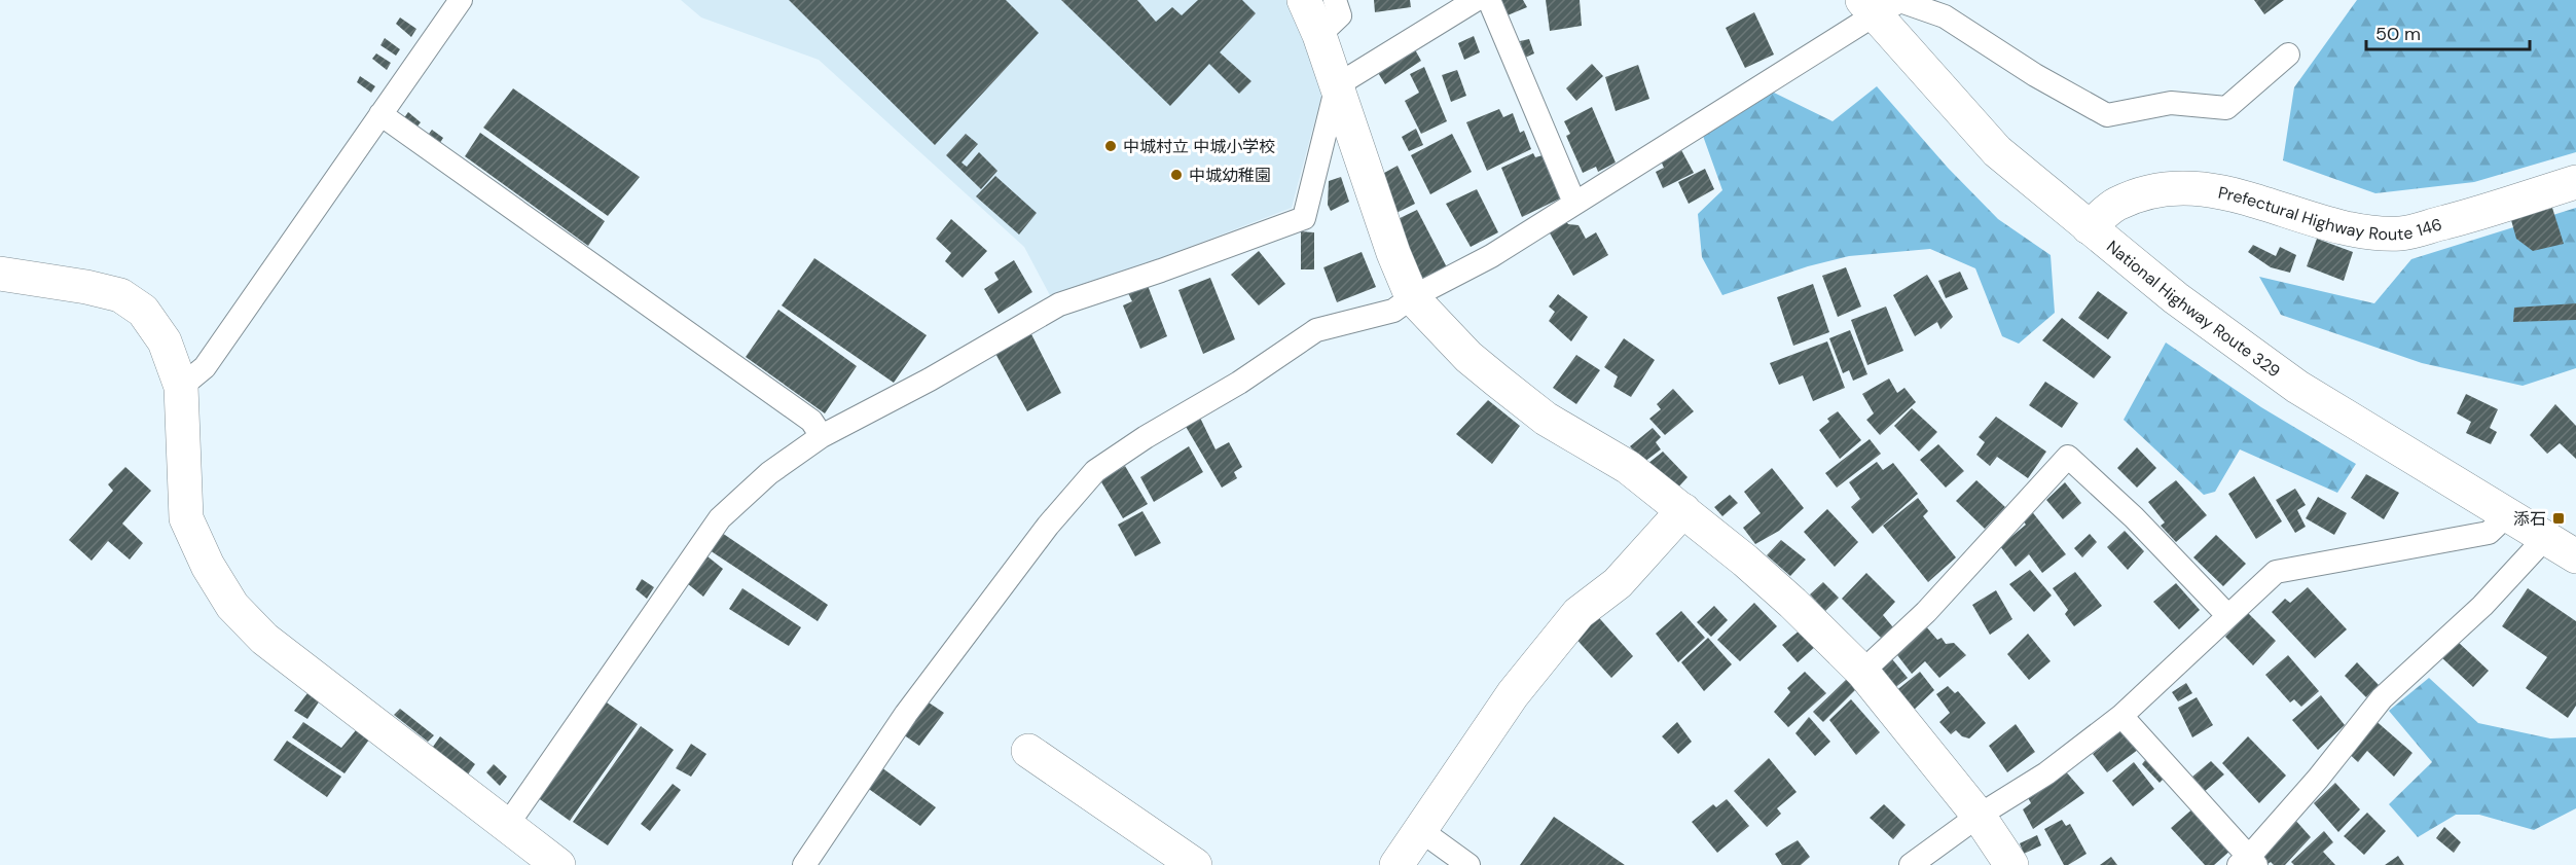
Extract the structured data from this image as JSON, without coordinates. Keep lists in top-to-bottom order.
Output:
{
  "streets": {
    "main road": ["Prefectural Highway Route 146", "National Highway Route 329"]
  },
  "crossings": [
    ["Prefectural Highway Route 146", "National Highway Route 329"]
  ],
  "places": {
    "other": ["中城村立 中城小学校", "中城幼稚園"],
    "transit": ["添石"]
  },
  "scale_bar": "50 m"
}
